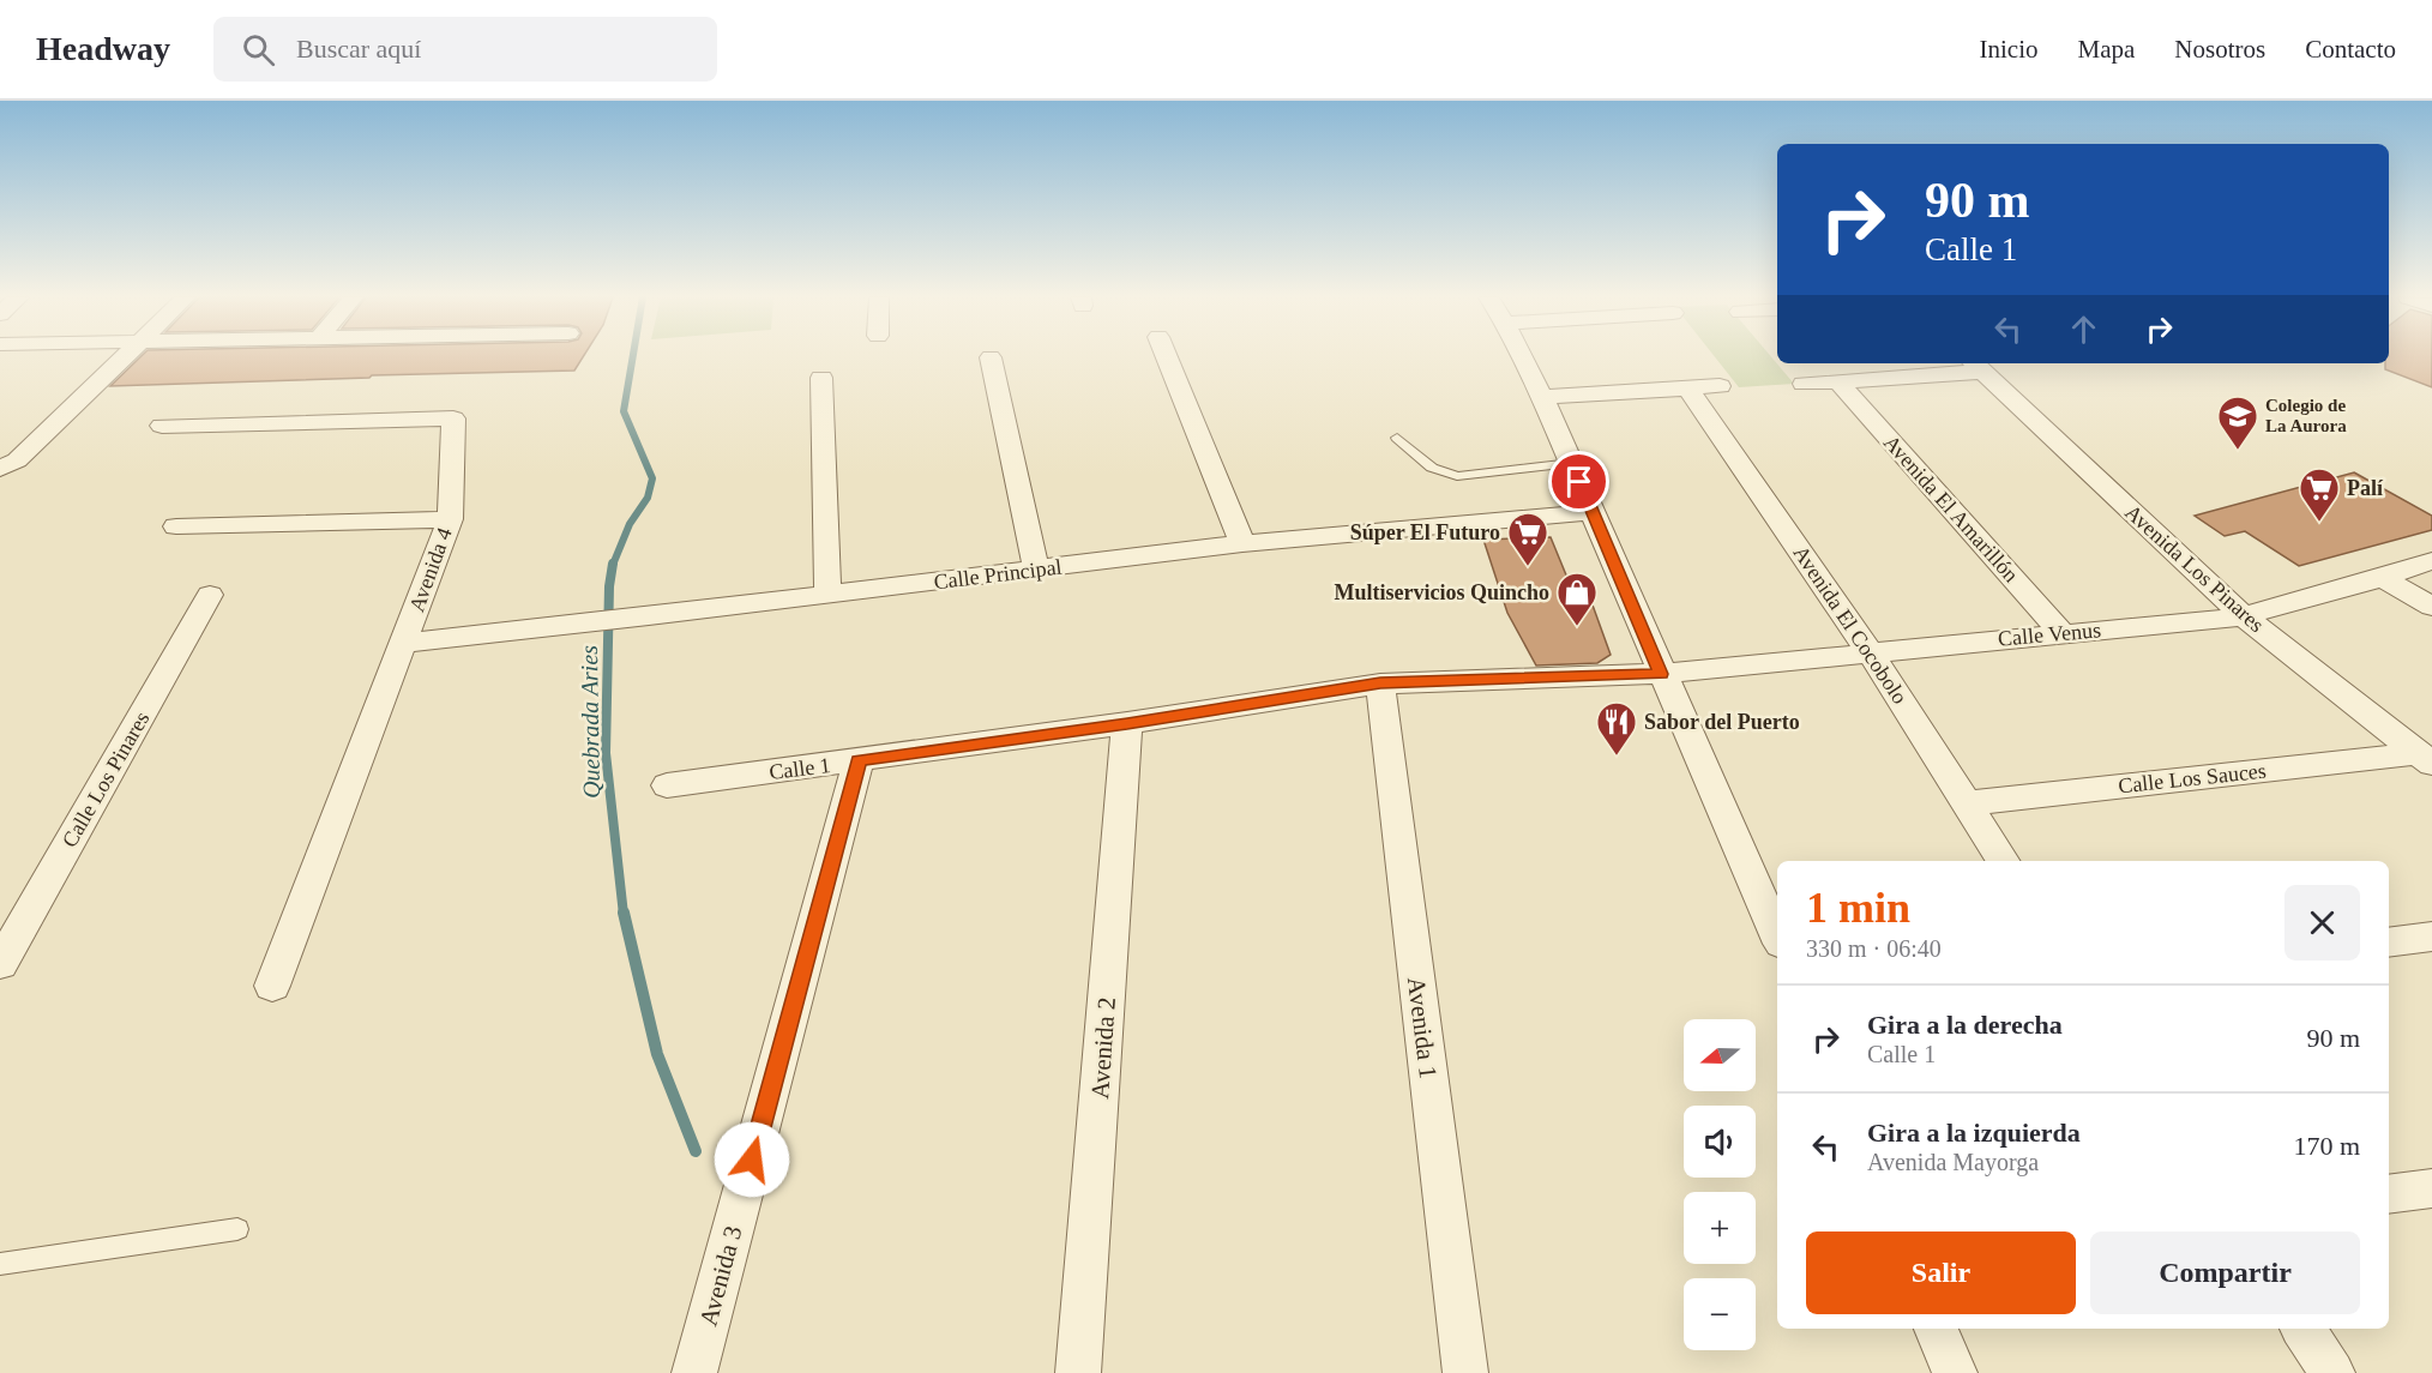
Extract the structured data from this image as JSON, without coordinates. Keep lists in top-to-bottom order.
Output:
{
  "streets": {
    "street": [
      "Avenida El Amarillón",
      "Avenida Los Pinares",
      "Avenida 4",
      "Calle Principal",
      "Avenida El Cocobolo",
      "Calle Venus",
      "Calle 1",
      "Calle Los Sauces",
      "Calle Los Pinares",
      "Avenida 1",
      "Avenida 2",
      "Avenida 3"
    ]
  },
  "crossings": [
    ["Avenida El Amarillón", "Calle Venus"],
    ["Avenida Los Pinares", "Calle Venus"],
    ["Avenida Los Pinares", "Calle Los Sauces"],
    ["Avenida 4", "Calle Principal"],
    ["Avenida El Cocobolo", "Calle Venus"],
    ["Avenida El Cocobolo", "Calle Los Sauces"],
    ["Calle Venus", "Calle 1"],
    ["Calle 1", "Avenida 1"],
    ["Calle 1", "Avenida 2"],
    ["Calle 1", "Avenida 3"]
  ],
  "water": ["Quebrada Aries"],
  "places": {
    "school or university": ["Colegio de La Aurora"],
    "supermarket": ["Palí", "Súper El Futuro"],
    "shop": ["Multiservicios Quincho"],
    "restaurant": ["Sabor del Puerto"]
  },
  "north": "left",
  "page": {
    "header": "Headway",
    "search": "Buscar aquí",
    "nav": [
      "Inicio",
      "Mapa",
      "Nosotros",
      "Contacto"
    ],
    "turn": ["90 m", "Calle 1"],
    "heading": ["1 min", "330 m · 06:40"],
    "list": [
      {
        "name": "Gira a la derecha",
        "note": "Calle 1",
        "value": "90 m"
      },
      {
        "name": "Gira a la izquierda",
        "note": "Avenida Mayorga",
        "value": "170 m"
      }
    ],
    "map_buttons": ["+", "−"],
    "buttons": ["Salir", "Compartir"]
  }
}
